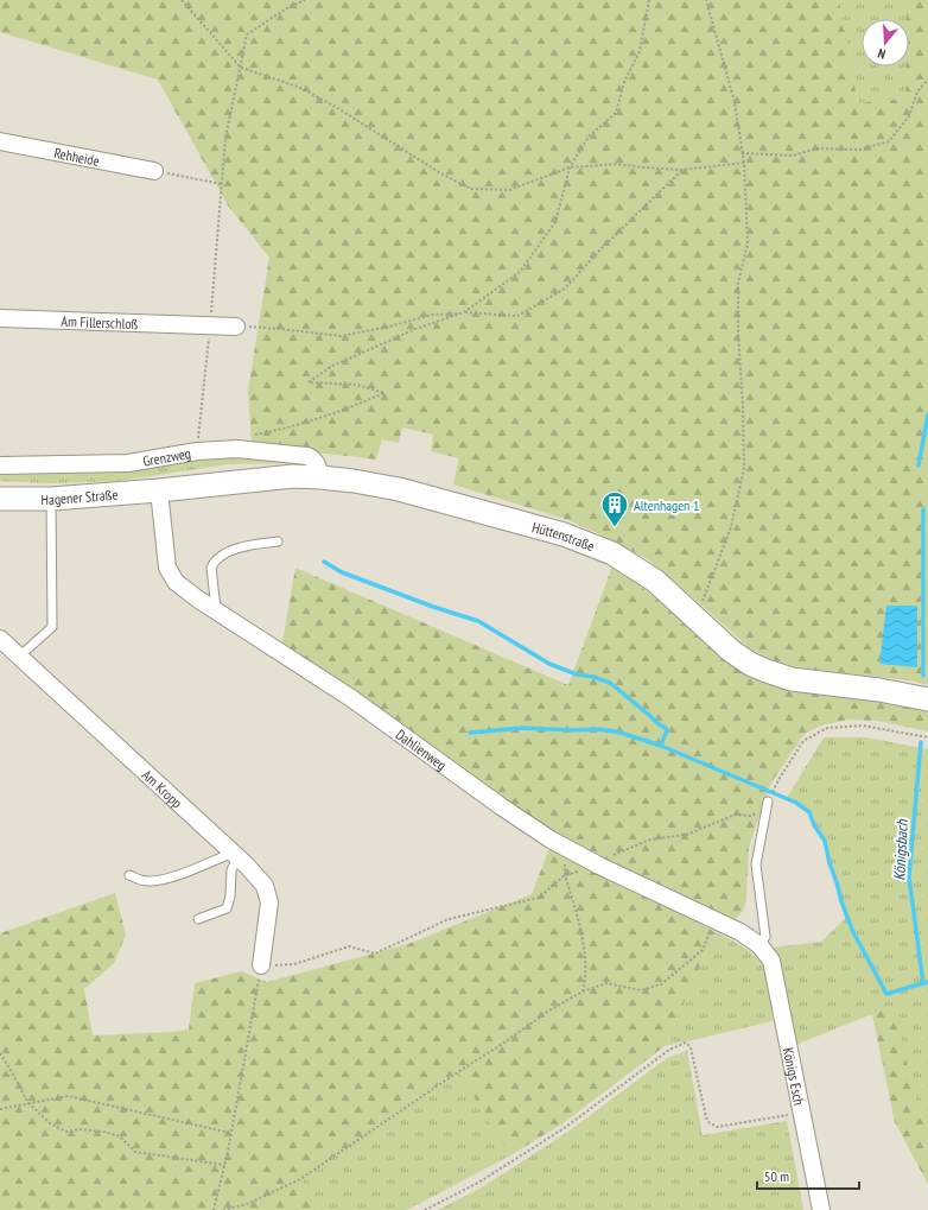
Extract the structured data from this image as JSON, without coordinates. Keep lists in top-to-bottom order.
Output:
{
  "streets": {
    "main road": ["Hagener Straße", "Hüttenstraße"],
    "street": [
      "Rehheide",
      "Am Fillerschloß",
      "Grenzweg",
      "Dahlienweg",
      "Am Kropp",
      "Königs Esch"
    ]
  },
  "crossings": [
    ["Grenzweg", "Hüttenstraße"],
    ["Hagener Straße", "Hüttenstraße"],
    ["Hagener Straße", "Dahlienweg"],
    ["Hüttenstraße", "Dahlienweg"],
    ["Dahlienweg", "Königs Esch"]
  ],
  "water": ["Königsbach"],
  "places": {
    "building": ["Altenhagen 1"]
  },
  "scale_bar": "50 m",
  "north": "bottom"
}
